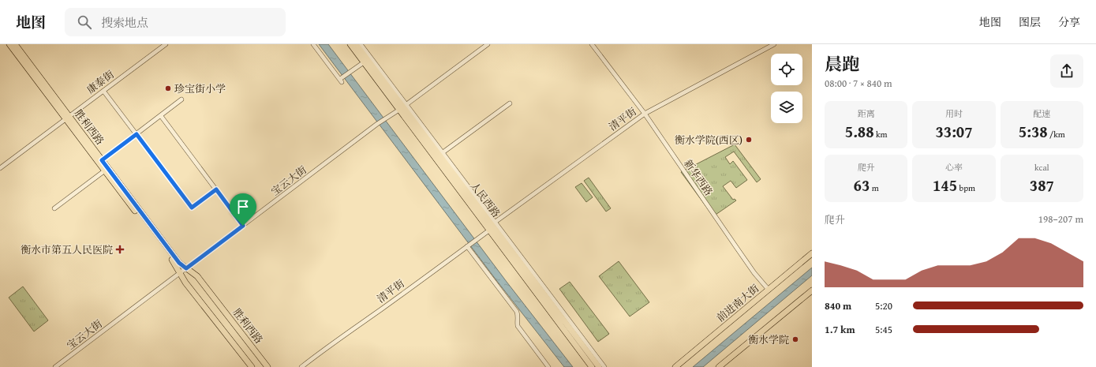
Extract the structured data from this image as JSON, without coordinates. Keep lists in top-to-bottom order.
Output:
{
  "streets": {
    "main road": ["胜利西路", "人民西路", "前进南大街"],
    "street": [
      "康泰街",
      "清平街",
      "新华西路",
      "宝云大街"
    ]
  },
  "crossings": [
    ["康泰街", "胜利西路"],
    ["清平街", "新华西路"],
    ["清平街", "人民西路"],
    ["胜利西路", "宝云大街"],
    ["新华西路", "前进南大街"],
    ["宝云大街", "人民西路"]
  ],
  "places": {
    "other": ["珍宝街小学", "衡水学院(西区)", "衡水学院"],
    "health": ["衡水市第五人民医院"]
  },
  "page": {
    "header": "地图",
    "search": "搜索地点",
    "nav": ["地图", "图层", "分享"],
    "heading": ["晨跑", "08:00 · 7 × 840 m"],
    "stats": [
      ["距离", "5.88 km"],
      ["用时", "33:07"],
      ["配速", "5:38 /km"],
      ["爬升", "63 m"],
      ["心率", "145 bpm"],
      ["kcal", "387"]
    ],
    "chart": ["爬升", "198–207 m"],
    "list": [
      {
        "name": "840 m",
        "note": "5:20"
      },
      {
        "name": "1.7 km",
        "note": "5:45"
      }
    ]
  }
}
